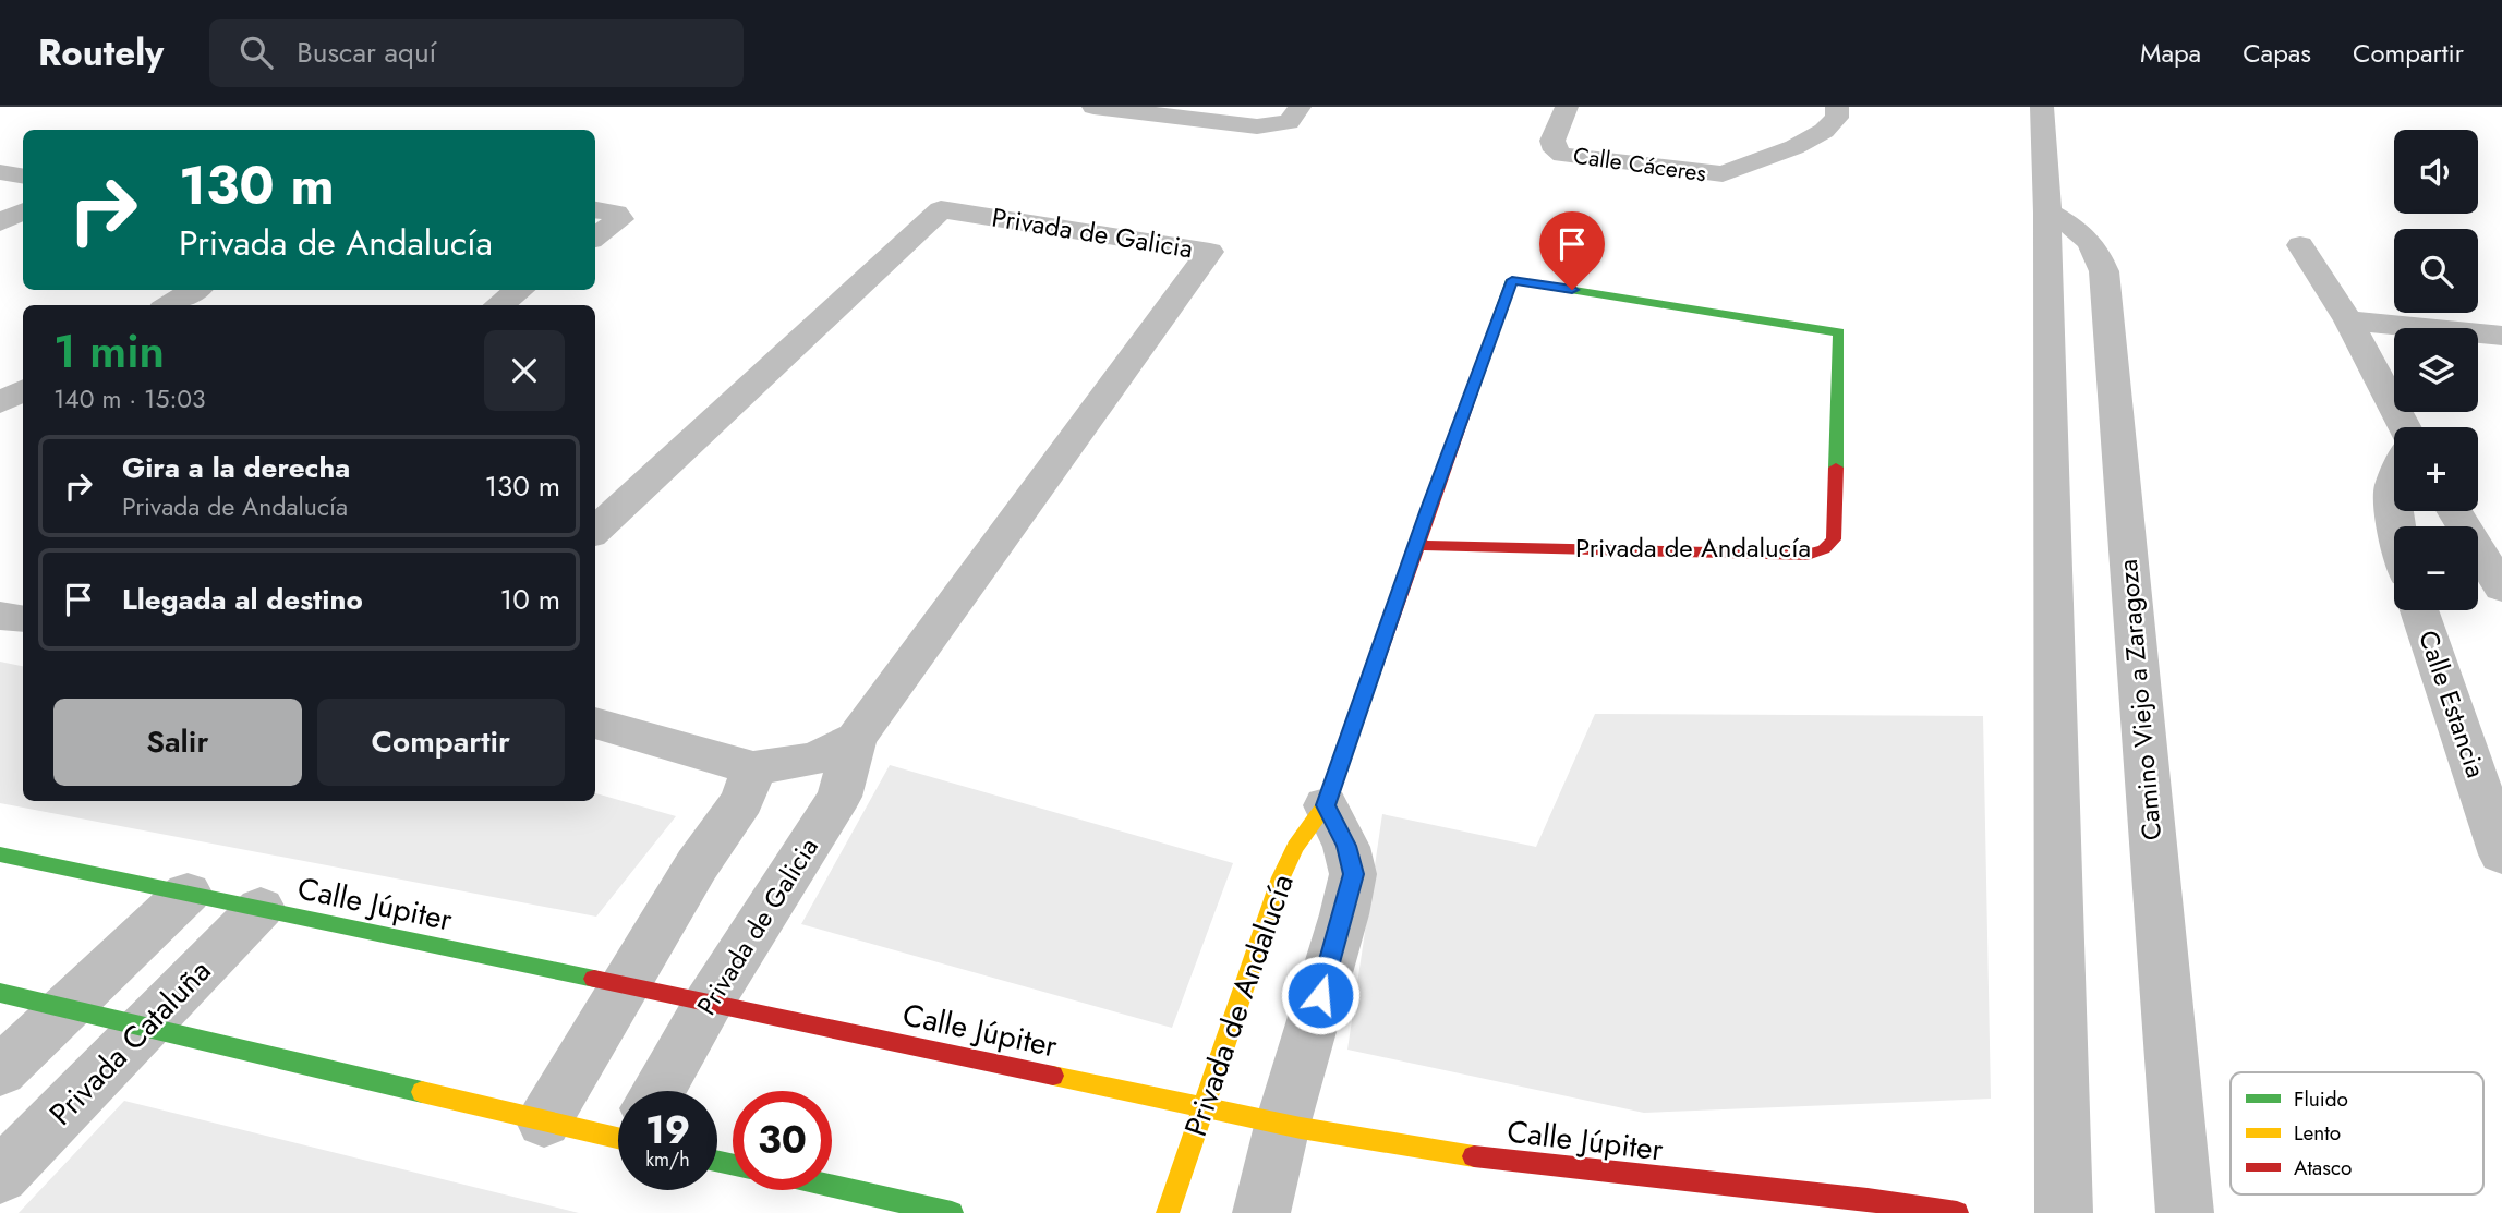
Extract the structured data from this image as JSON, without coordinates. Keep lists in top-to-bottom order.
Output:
{
  "streets": {
    "street": [
      "Calle Cáceres",
      "Privada de Galicia",
      "Privada de Andalucía",
      "Camino Viejo a Zaragoza",
      "Calle Estancia",
      "Calle Júpiter",
      "Privada Cataluña"
    ]
  },
  "crossings": [
    ["Privada de Galicia", "Calle Júpiter"],
    ["Privada de Andalucía", "Calle Júpiter"],
    ["Calle Júpiter", "Privada Cataluña"]
  ],
  "legend": ["Fluido", "Lento", "Atasco"],
  "page": {
    "header": "Routely",
    "search": "Buscar aquí",
    "nav": ["Mapa", "Capas", "Compartir"],
    "map_buttons": ["+", "−"],
    "turn": ["130 m", "Privada de Andalucía"],
    "heading": ["1 min", "140 m · 15:03"],
    "list": [
      {
        "name": "Gira a la derecha",
        "note": "Privada de Andalucía",
        "value": "130 m"
      },
      {
        "name": "Llegada al destino",
        "value": "10 m"
      }
    ],
    "buttons": ["Salir", "Compartir"],
    "speed": "19 km/h",
    "limit": "30"
  }
}
